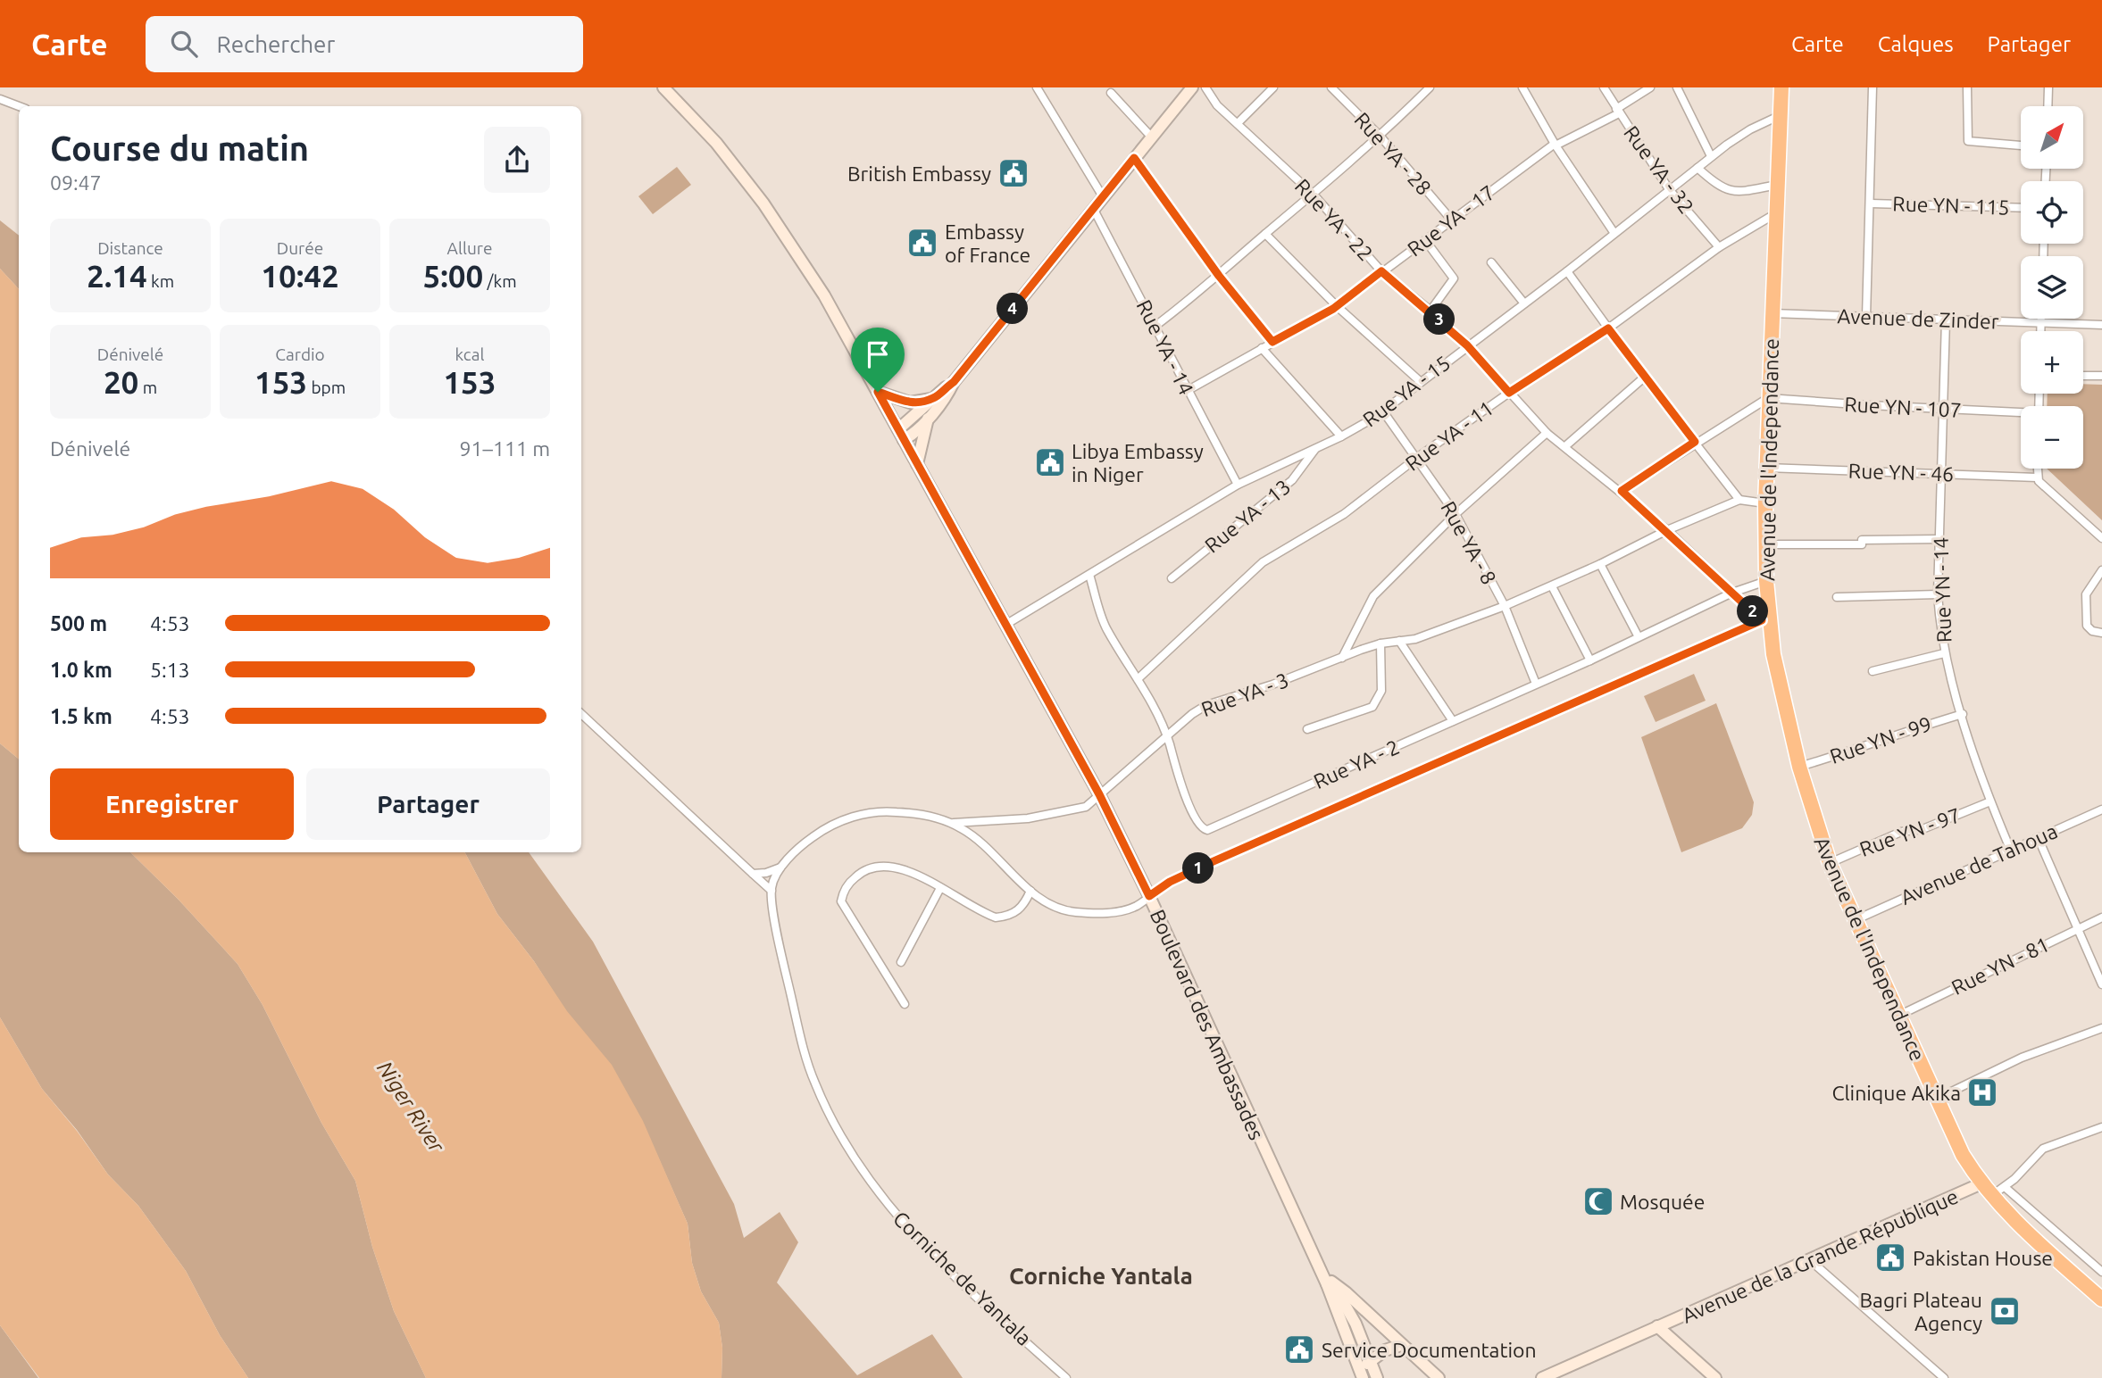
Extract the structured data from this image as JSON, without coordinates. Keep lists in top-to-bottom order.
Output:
{
  "streets": {
    "highway": ["Avenue de l'Independance"],
    "main road": ["Boulevard des Ambassades", "Avenue de la Grande République"],
    "street": [
      "Rue YA - 28",
      "Rue YA - 32",
      "Rue YN - 115",
      "Rue YA - 22",
      "Rue YA - 17",
      "Avenue de Zinder",
      "Rue YA - 14",
      "Rue YA - 15",
      "Rue YN - 107",
      "Rue YA - 11",
      "Rue YN - 46",
      "Rue YA - 13",
      "Rue YA - 8",
      "Rue YN - 14",
      "Rue YA - 3",
      "Rue YN - 99",
      "Rue YA - 2",
      "Rue YN - 97",
      "Avenue de Tahoua",
      "Rue YN - 81",
      "Corniche de Yantala"
    ]
  },
  "crossings": [
    ["Rue YA - 28", "Rue YA - 17"],
    ["Rue YA - 32", "Rue YA - 17"],
    ["Rue YA - 32", "Rue YA - 15"],
    ["Rue YA - 32", "Rue YA - 11"],
    ["Rue YA - 22", "Rue YA - 17"],
    ["Rue YA - 22", "Rue YA - 15"],
    ["Rue YA - 22", "Rue YA - 11"],
    ["Rue YA - 22", "Avenue de l'Independance"],
    ["Rue YA - 22", "Rue YA - 3"],
    ["Rue YA - 22", "Rue YA - 2"],
    ["Rue YA - 17", "Rue YA - 14"],
    ["Avenue de Zinder", "Avenue de l'Independance"],
    ["Avenue de Zinder", "Rue YN - 14"],
    ["Rue YA - 14", "Rue YA - 15"],
    ["Rue YA - 15", "Avenue de l'Independance"],
    ["Rue YA - 15", "Rue YA - 13"],
    ["Rue YA - 15", "Rue YA - 8"],
    ["Rue YA - 15", "Rue YA - 2"],
    ["Rue YA - 15", "Boulevard des Ambassades"],
    ["Rue YN - 107", "Avenue de l'Independance"],
    ["Rue YN - 107", "Rue YN - 14"],
    ["Rue YA - 11", "Avenue de l'Independance"],
    ["Rue YA - 11", "Rue YA - 8"],
    ["Rue YA - 11", "Rue YA - 2"],
    ["Avenue de l'Independance", "Rue YN - 46"],
    ["Avenue de l'Independance", "Rue YN - 99"],
    ["Avenue de l'Independance", "Rue YA - 2"],
    ["Avenue de l'Independance", "Rue YN - 97"],
    ["Avenue de l'Independance", "Avenue de Tahoua"],
    ["Avenue de l'Independance", "Rue YN - 81"],
    ["Avenue de l'Independance", "Avenue de la Grande République"],
    ["Rue YN - 46", "Rue YN - 14"],
    ["Rue YA - 8", "Rue YA - 3"],
    ["Rue YA - 8", "Rue YA - 2"],
    ["Rue YN - 14", "Rue YN - 99"],
    ["Rue YN - 14", "Rue YN - 97"],
    ["Rue YN - 14", "Avenue de Tahoua"],
    ["Rue YA - 3", "Rue YA - 2"],
    ["Rue YA - 3", "Boulevard des Ambassades"]
  ],
  "districts": ["Corniche Yantala"],
  "water": ["Niger River"],
  "places": {
    "public building": [
      "British Embassy",
      "Embassy of France",
      "Libya Embassy in Niger",
      "Pakistan House",
      "Service Documentation"
    ],
    "hospital": ["Clinique Akika"],
    "mosque": ["Mosquée"],
    "bank": ["Bagri Plateau Agency"]
  },
  "north": "top right",
  "page": {
    "header": "Carte",
    "search": "Rechercher",
    "nav": ["Carte", "Calques", "Partager"],
    "map_buttons": ["+", "−"],
    "heading": ["Course du matin", "09:47"],
    "stats": [
      ["Distance", "2.14 km"],
      ["Durée", "10:42"],
      ["Allure", "5:00 /km"],
      ["Dénivelé", "20 m"],
      ["Cardio", "153 bpm"],
      ["kcal", "153"]
    ],
    "pins": [
      "4",
      "3",
      "2",
      "1"
    ],
    "chart": ["Dénivelé", "91–111 m"],
    "list": [
      {
        "name": "500 m",
        "note": "4:53"
      },
      {
        "name": "1.0 km",
        "note": "5:13"
      },
      {
        "name": "1.5 km",
        "note": "4:53"
      }
    ],
    "buttons": ["Enregistrer", "Partager"]
  }
}
